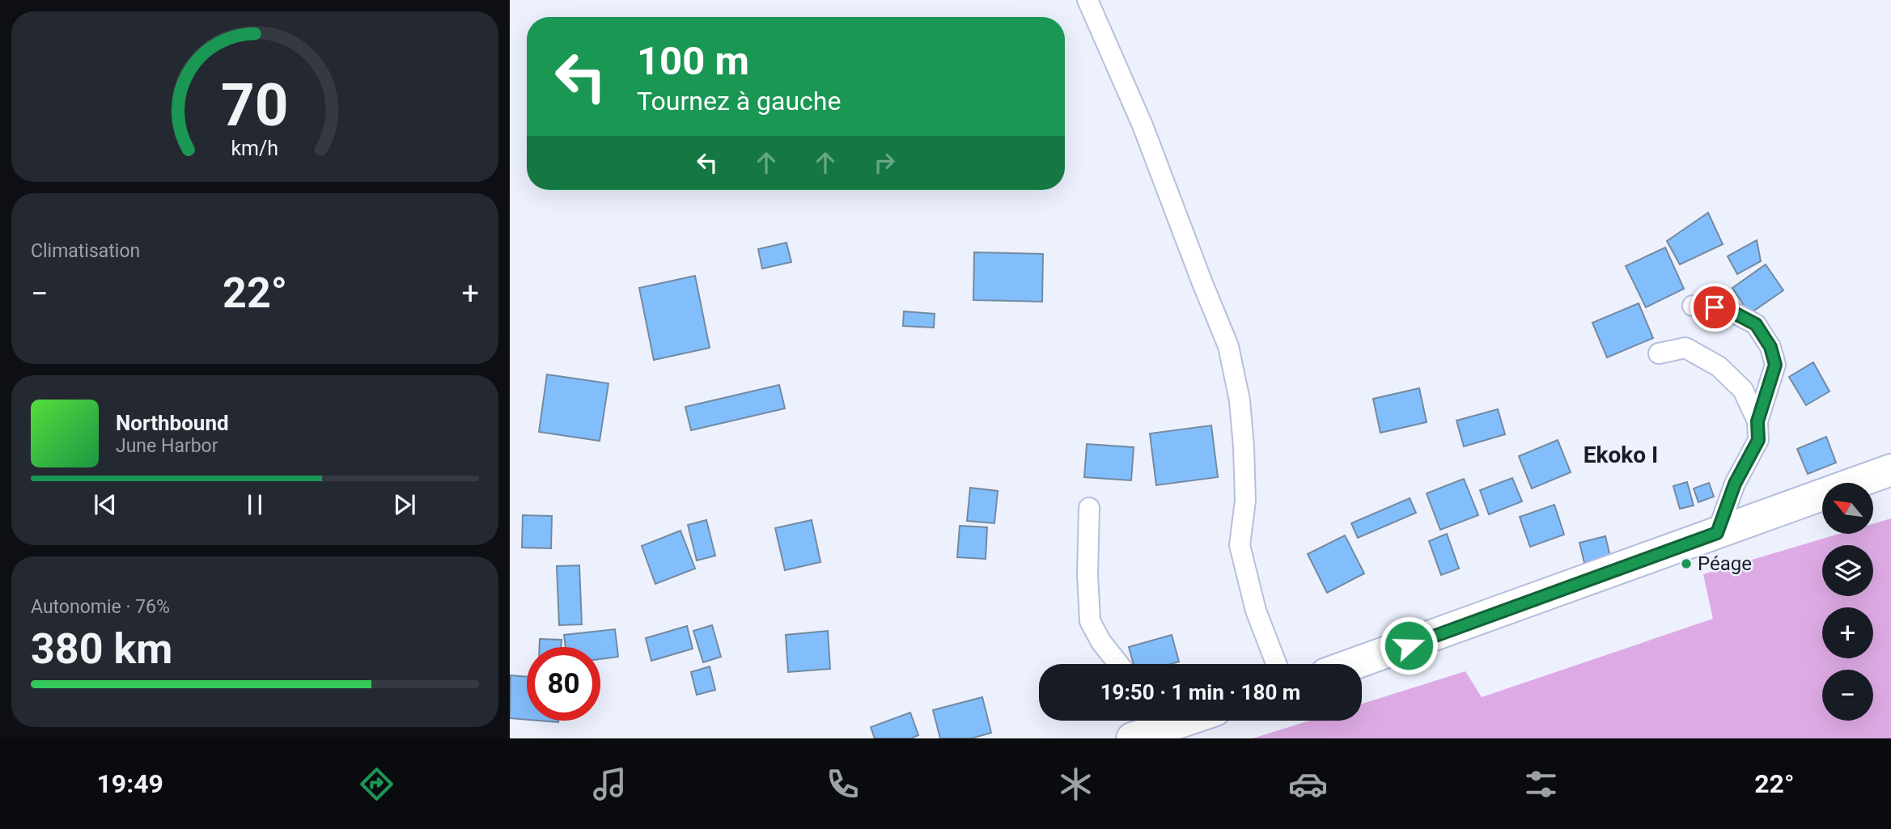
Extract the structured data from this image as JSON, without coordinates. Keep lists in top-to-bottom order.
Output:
{
  "districts": ["Ekoko I"],
  "places": ["Péage"],
  "north": "top left",
  "page": {
    "turn": ["100 m", "Tournez à gauche"],
    "tile": [
      "Climatisation",
      ["Autonomie · 76%", "380 km"]
    ],
    "heat": ["−", "22°", "+"],
    "song": ["Northbound", "June Harbor"],
    "map_buttons": ["+", "−"],
    "limit": "80",
    "trip": "19:50 · 1 min · 180 m",
    "tabs": ["19:49", "22°"],
    "gauge": ["70", "km/h"]
  }
}
